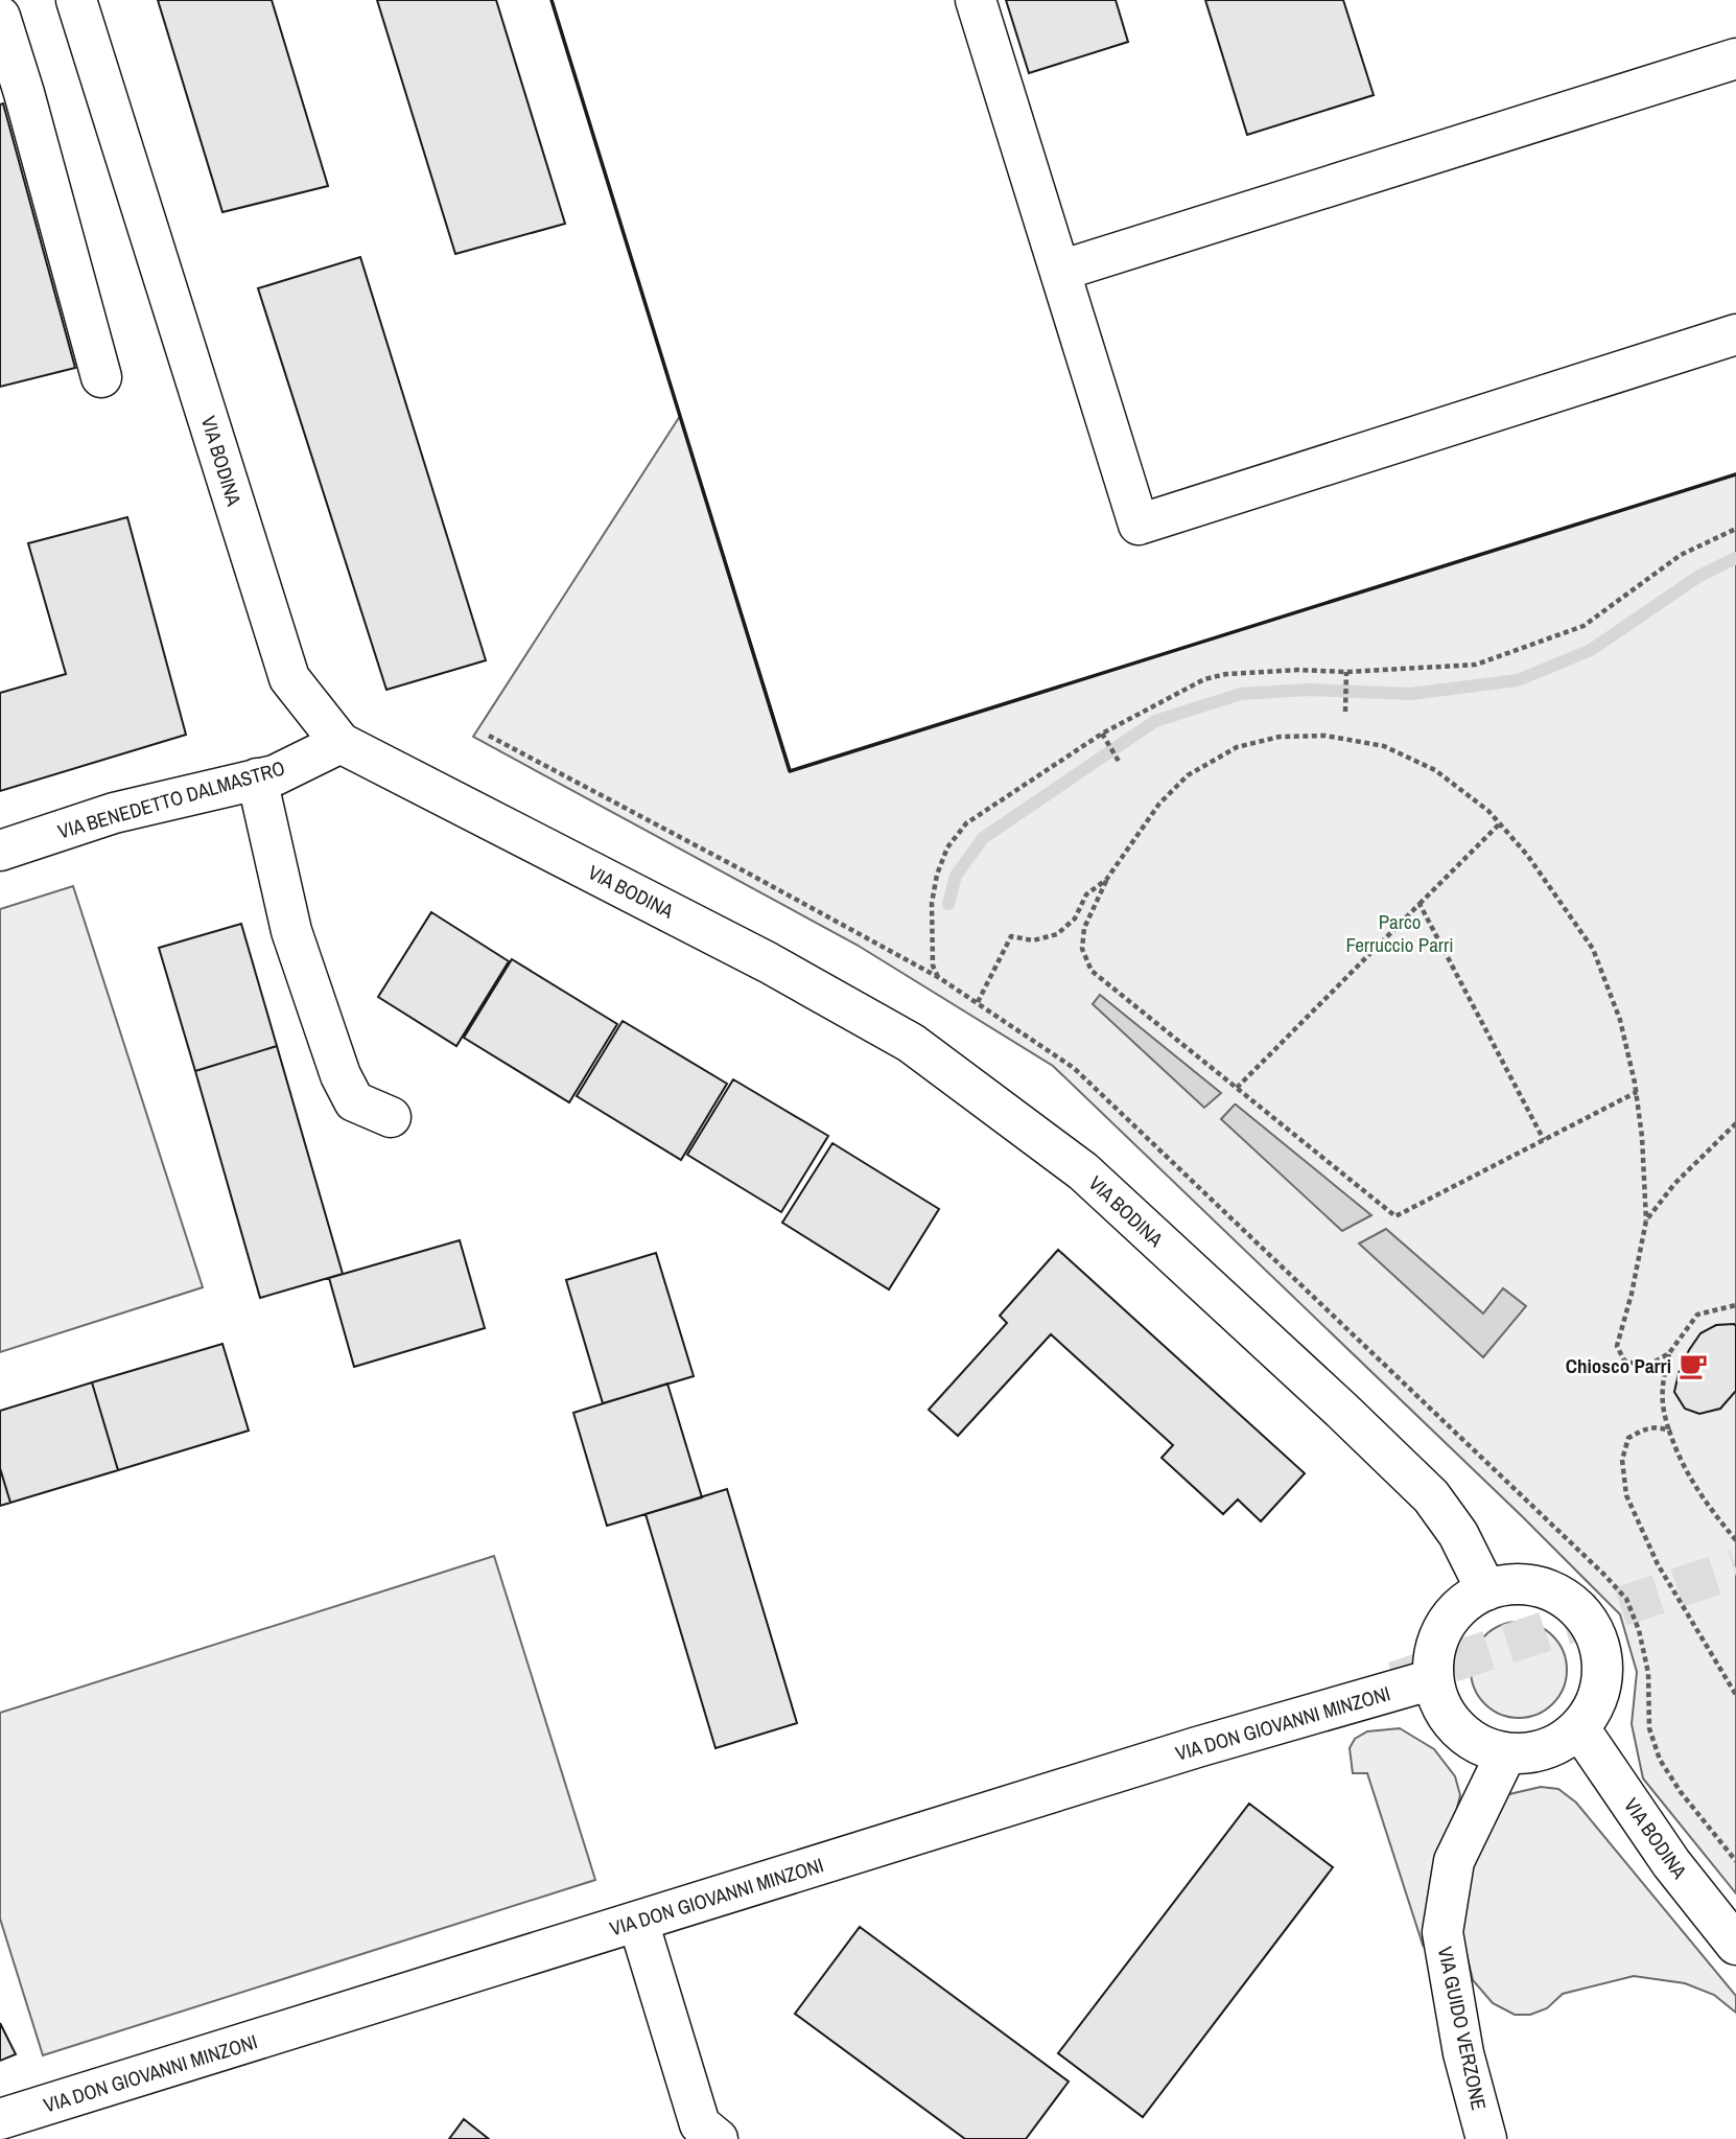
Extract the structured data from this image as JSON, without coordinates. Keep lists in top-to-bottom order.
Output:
{
  "streets": {
    "street": [
      "VIA BODINA",
      "VIA BENEDETTO DALMASTRO",
      "VIA DON GIOVANNI MINZONI",
      "VIA GUIDO VERZONE"
    ]
  },
  "crossings": [
    ["VIA BODINA", "VIA BENEDETTO DALMASTRO"],
    ["VIA BODINA", "VIA DON GIOVANNI MINZONI"],
    ["VIA BODINA", "VIA GUIDO VERZONE"],
    ["VIA DON GIOVANNI MINZONI", "VIA GUIDO VERZONE"]
  ],
  "parks": ["Parco Ferruccio Parri"],
  "places": {
    "cafe": ["Chiosco Parri"]
  }
}
